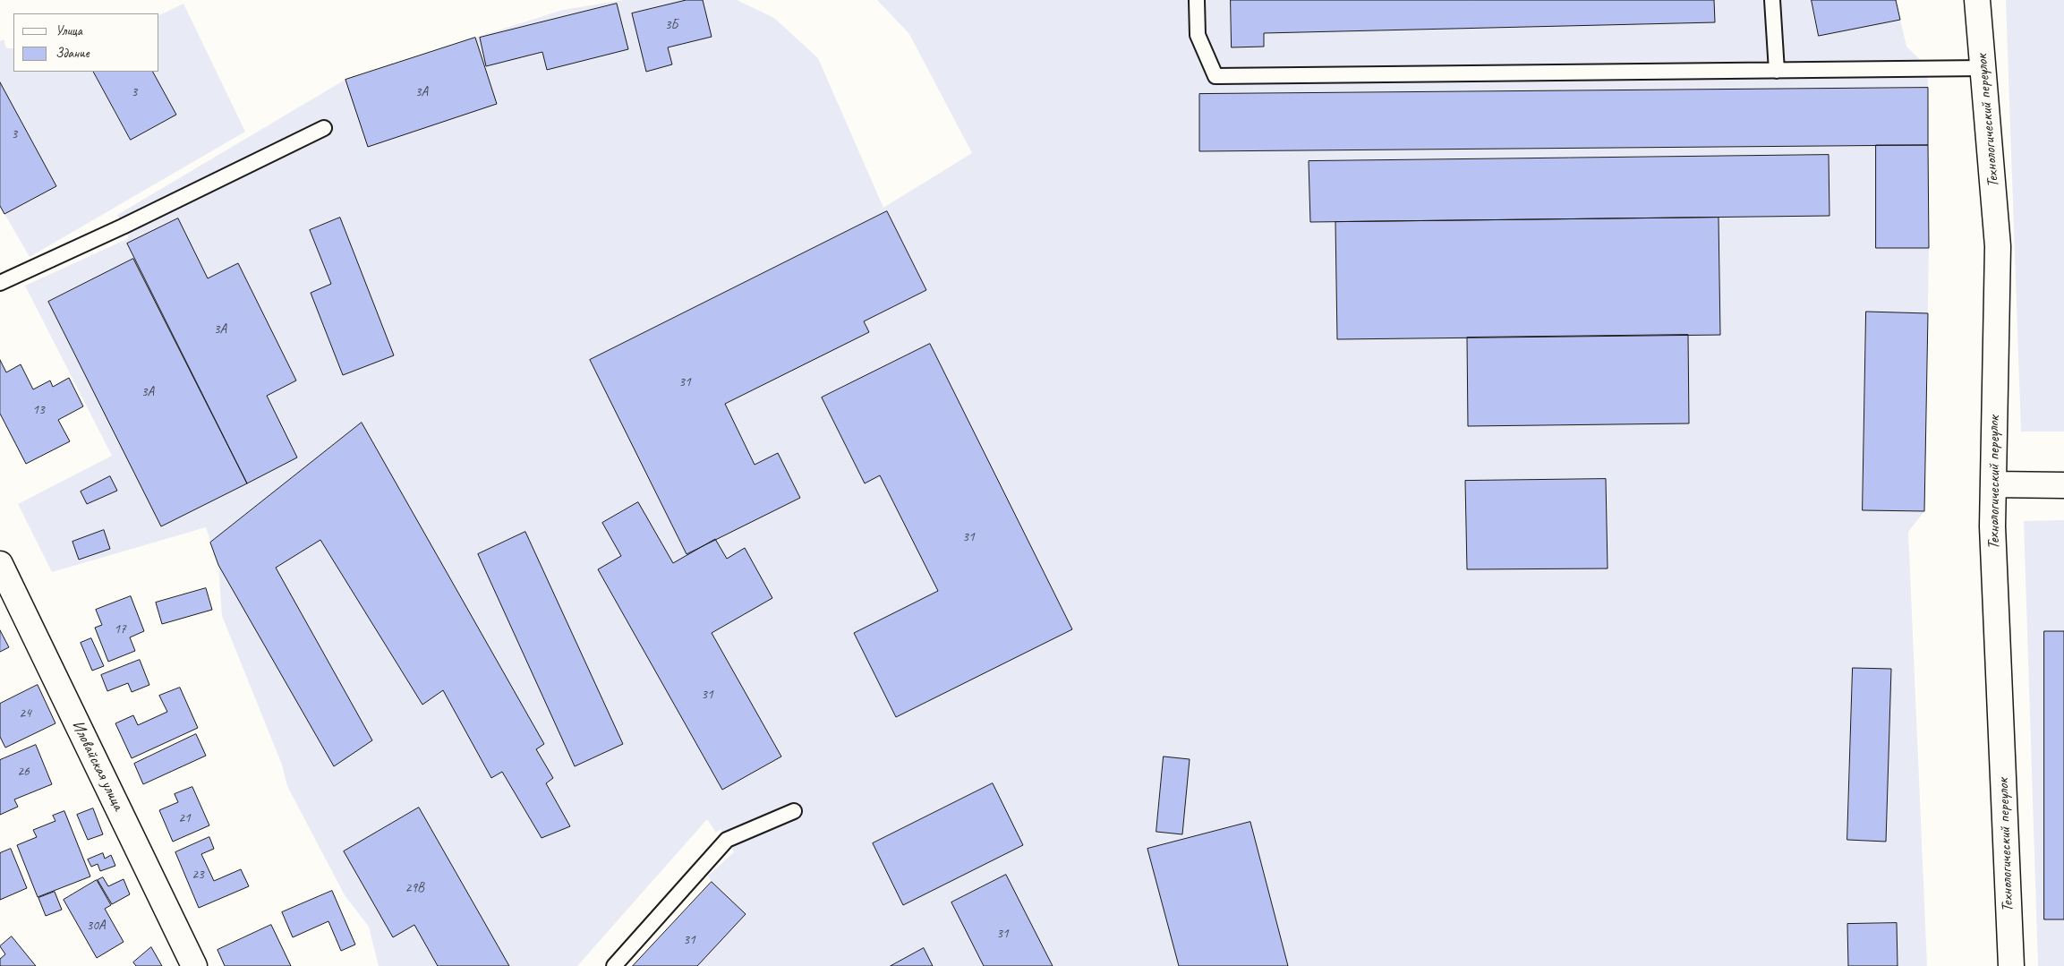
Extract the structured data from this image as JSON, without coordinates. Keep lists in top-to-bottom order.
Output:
{
  "streets": {
    "street": ["Технологический переулок", "Иловайская улица"]
  },
  "house_numbers": [
    "3Б",
    "3",
    "3А",
    "3",
    "3А",
    "31",
    "3А",
    "13",
    "31",
    "17",
    "31",
    "24",
    "26",
    "21",
    "23",
    "29В",
    "30А",
    "31",
    "31"
  ],
  "legend": ["Улица", "Здание"]
}
